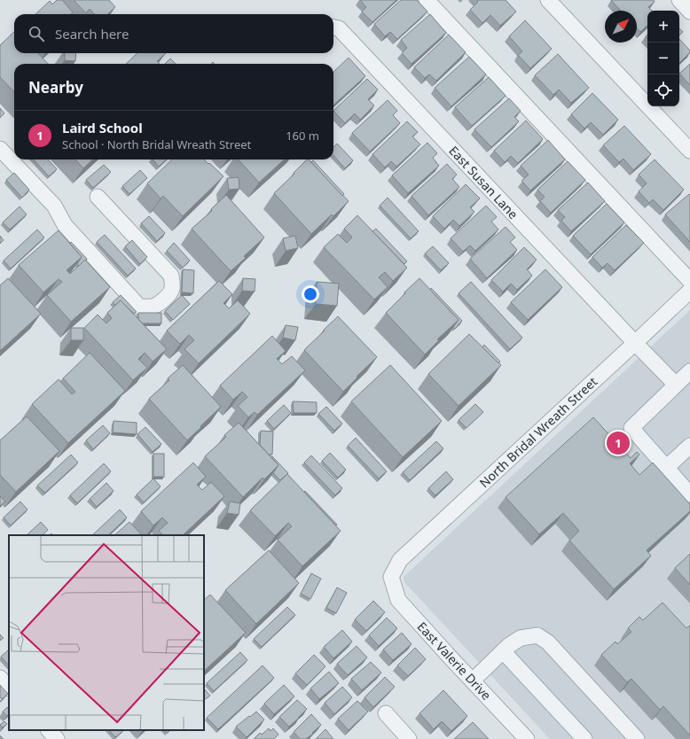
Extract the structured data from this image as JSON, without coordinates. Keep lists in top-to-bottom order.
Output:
{
  "streets": {
    "street": ["East Susan Lane", "North Bridal Wreath Street", "East Valerie Drive"]
  },
  "crossings": [
    ["East Susan Lane", "North Bridal Wreath Street"],
    ["North Bridal Wreath Street", "East Valerie Drive"]
  ],
  "north": "top right",
  "page": {
    "map_buttons": ["+", "−"],
    "search": "Search here",
    "heading": "Nearby",
    "list": [
      {
        "mark": "1",
        "name": "Laird School",
        "note": "School · North Bridal Wreath Street",
        "value": "160 m"
      }
    ],
    "pins": "1"
  }
}
